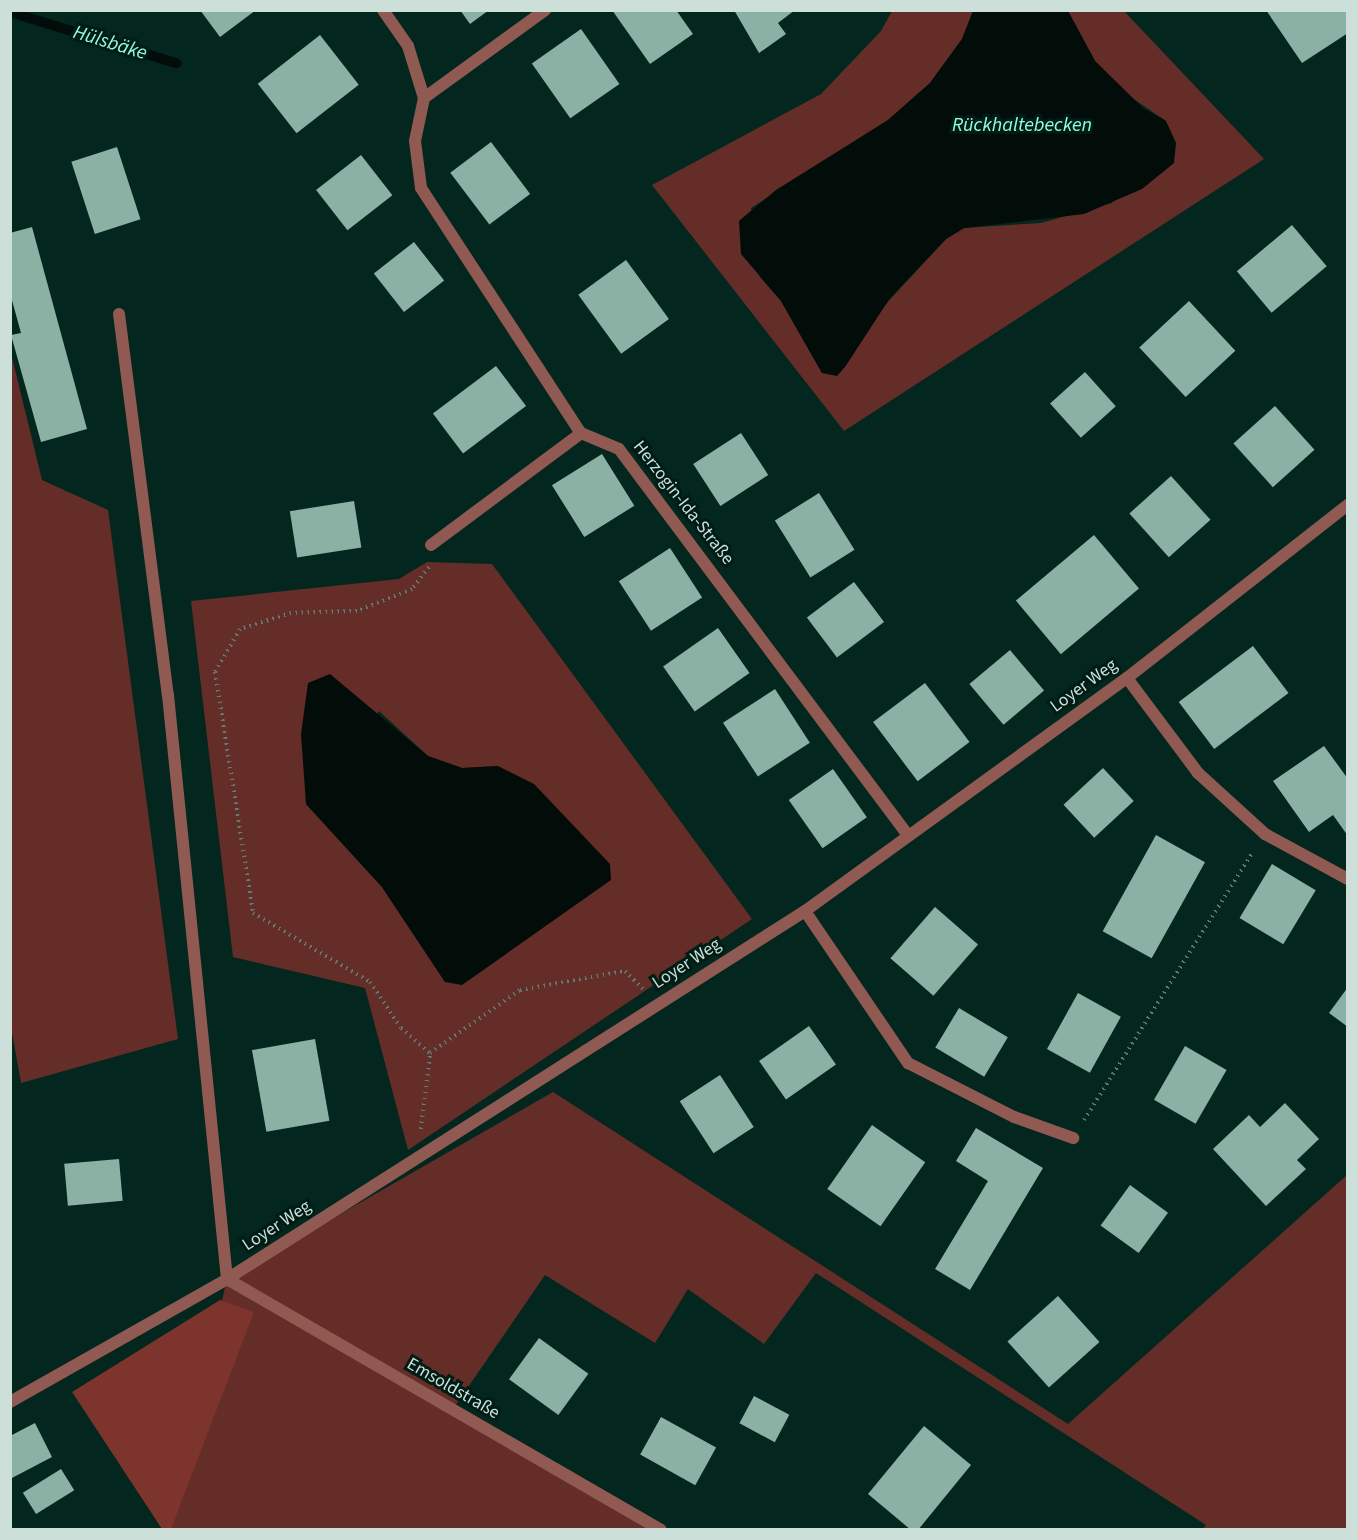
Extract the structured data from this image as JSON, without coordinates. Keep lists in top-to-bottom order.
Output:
{
  "streets": {
    "street": ["Herzogin-Ida-Straße", "Loyer Weg", "Emsoldstraße"]
  },
  "crossings": [
    ["Herzogin-Ida-Straße", "Loyer Weg"],
    ["Loyer Weg", "Emsoldstraße"]
  ],
  "water": ["Hülsbäke", "Rückhaltebecken"]
}
